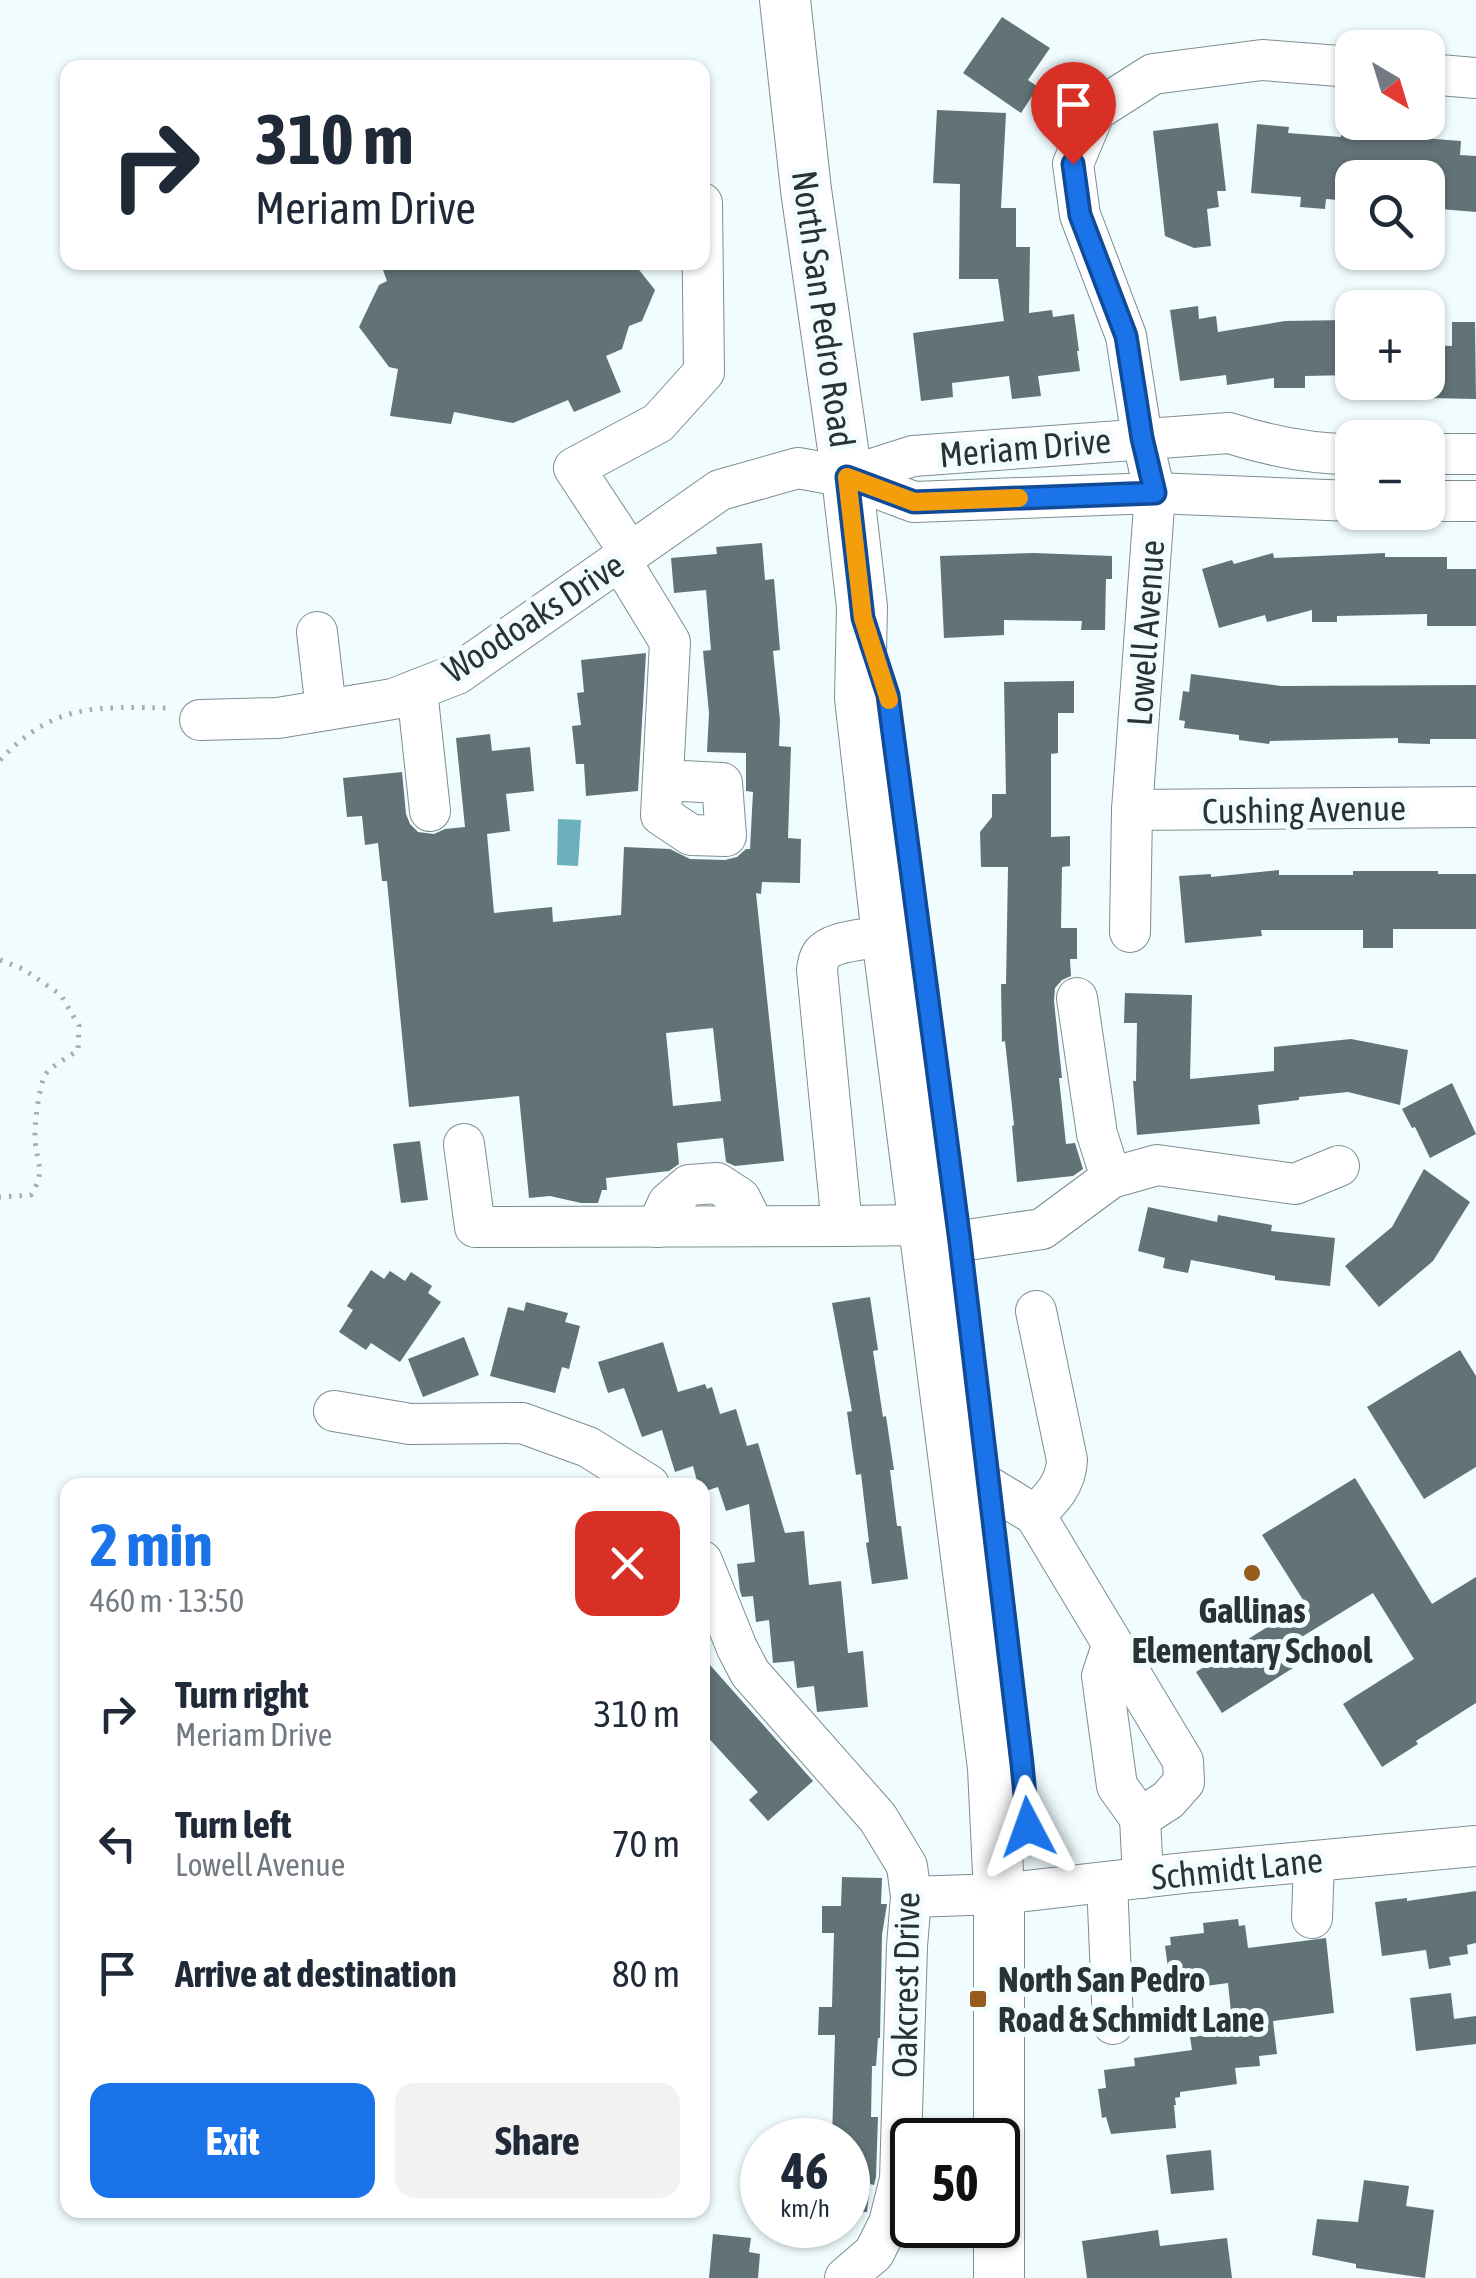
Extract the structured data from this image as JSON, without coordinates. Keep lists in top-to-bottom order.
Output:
{
  "streets": {
    "main road": ["North San Pedro Road"],
    "street": [
      "Meriam Drive",
      "Woodoaks Drive",
      "Lowell Avenue",
      "Cushing Avenue",
      "Schmidt Lane",
      "Oakcrest Drive"
    ]
  },
  "crossings": [
    ["North San Pedro Road", "Meriam Drive"],
    ["North San Pedro Road", "Woodoaks Drive"],
    ["North San Pedro Road", "Schmidt Lane"],
    ["Meriam Drive", "Woodoaks Drive"],
    ["Meriam Drive", "Lowell Avenue"],
    ["Lowell Avenue", "Cushing Avenue"],
    ["Schmidt Lane", "Oakcrest Drive"]
  ],
  "places": {
    "other": ["Gallinas Elementary School"],
    "transit": ["North San Pedro Road & Schmidt Lane"]
  },
  "north": "bottom right",
  "page": {
    "map_buttons": ["+", "−"],
    "turn": ["310 m", "Meriam Drive"],
    "heading": ["2 min", "460 m · 13:50"],
    "list": [
      {
        "name": "Turn right",
        "note": "Meriam Drive",
        "value": "310 m"
      },
      {
        "name": "Turn left",
        "note": "Lowell Avenue",
        "value": "70 m"
      },
      {
        "name": "Arrive at destination",
        "value": "80 m"
      }
    ],
    "buttons": ["Exit", "Share"],
    "speed": "46 km/h",
    "limit": "50"
  }
}
